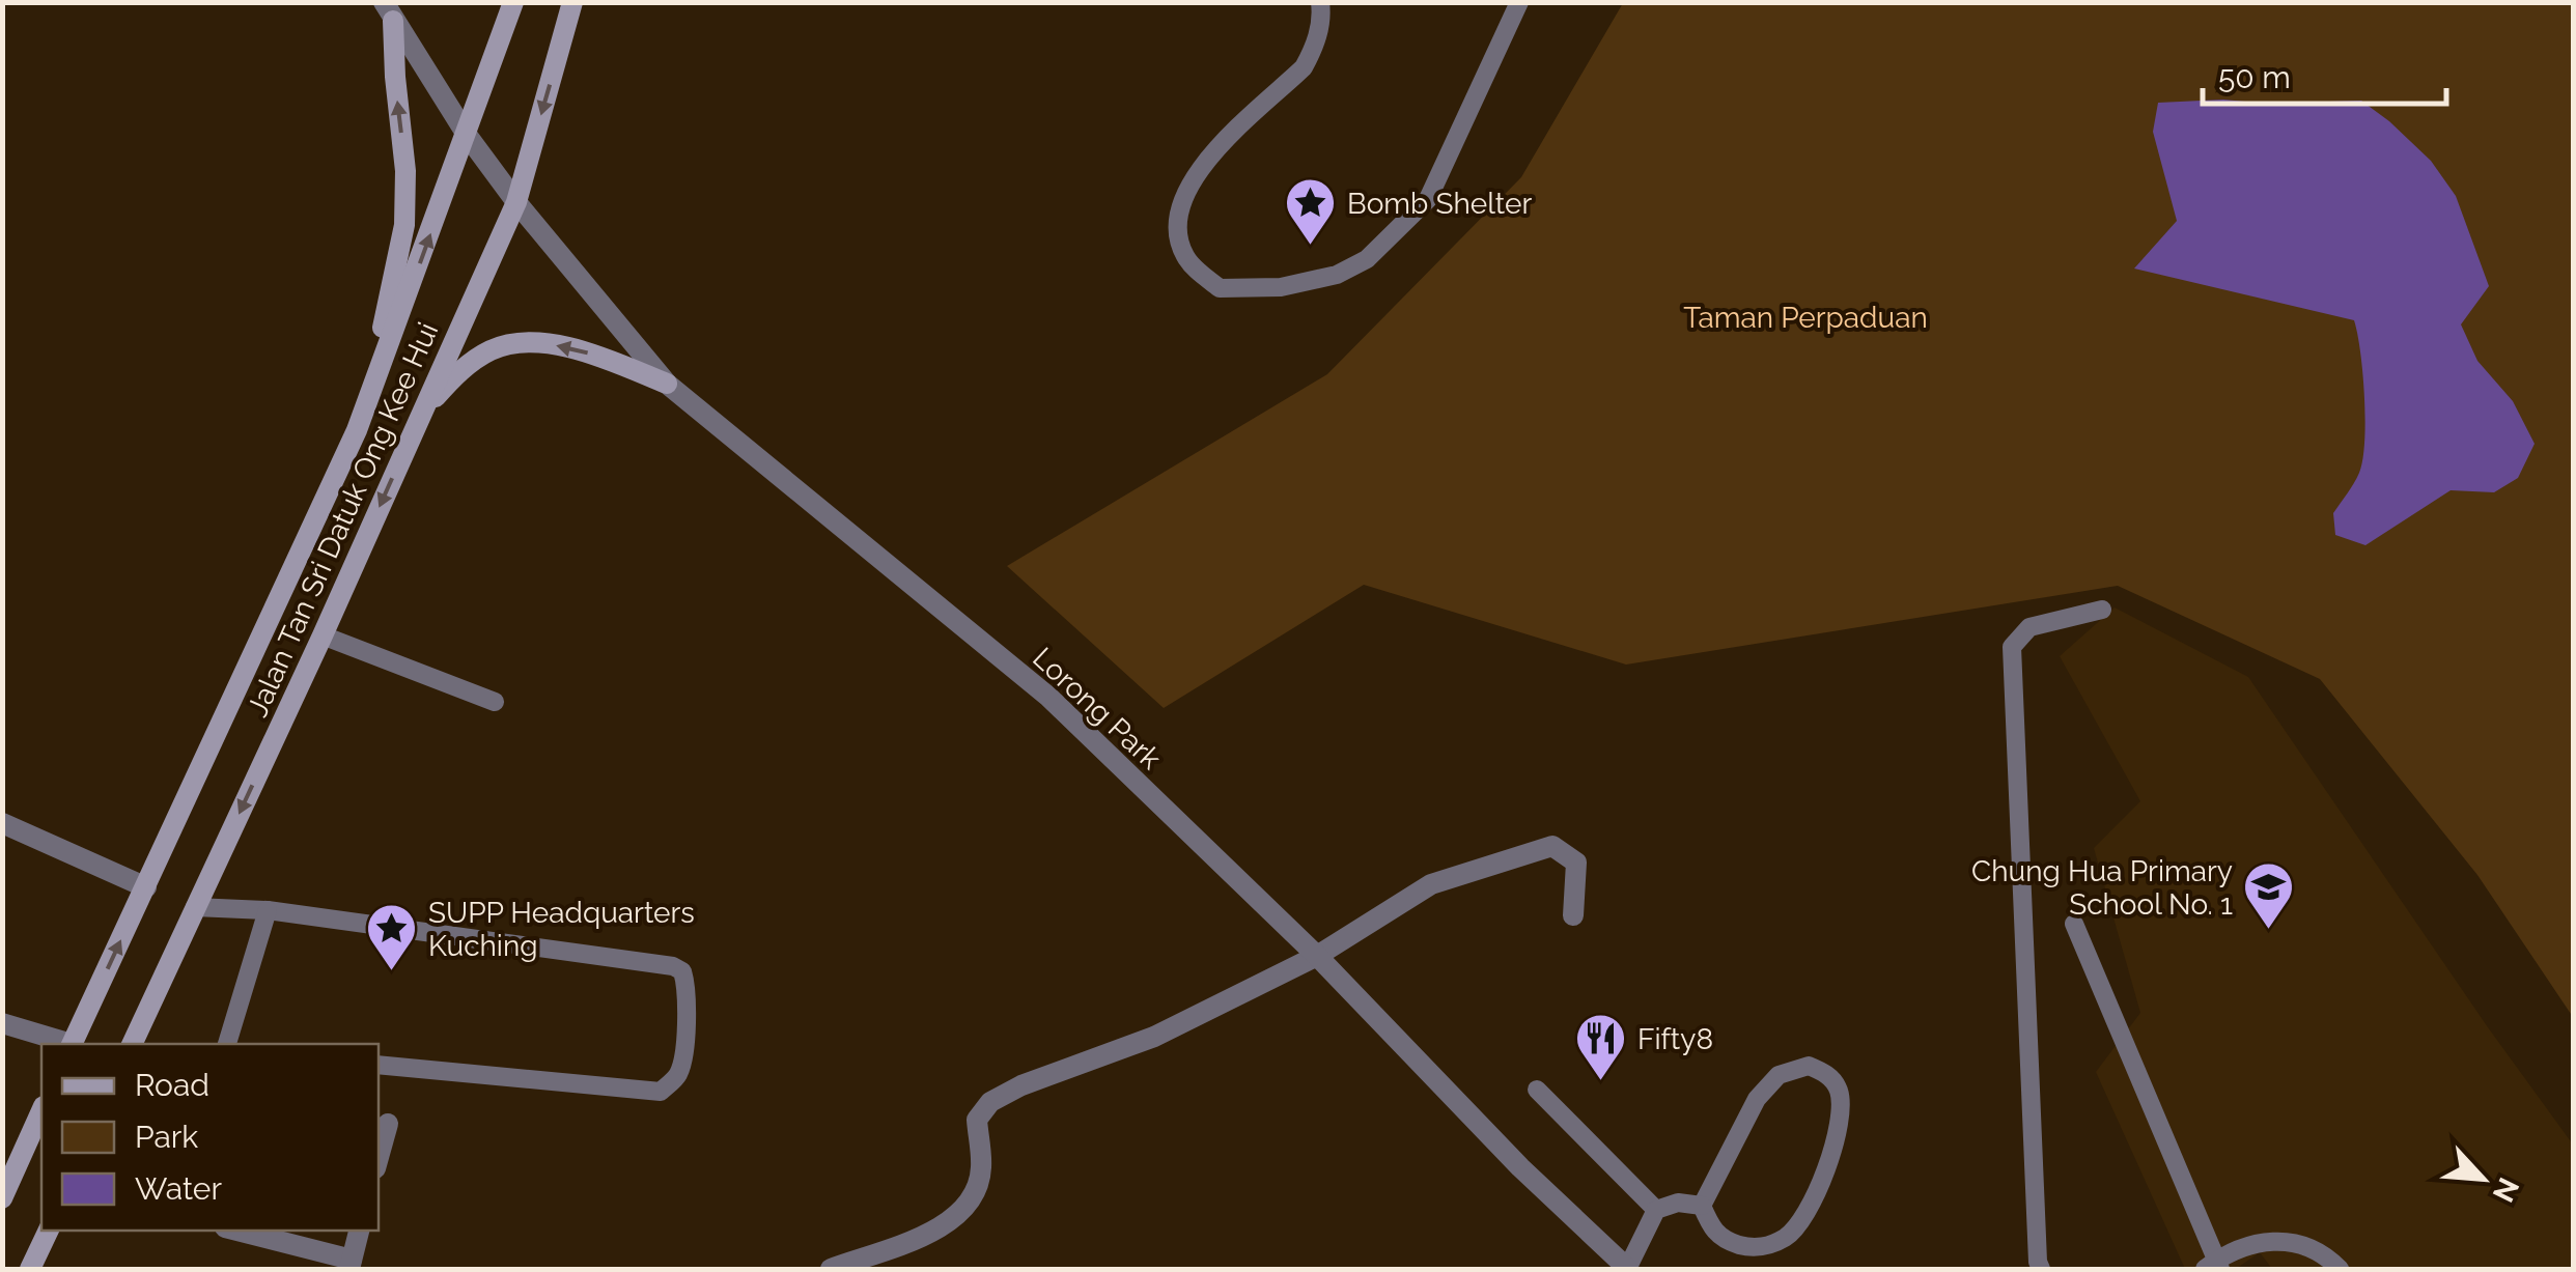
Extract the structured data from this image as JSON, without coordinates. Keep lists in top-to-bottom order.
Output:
{
  "streets": {
    "main road": ["Jalan Tan Sri Datuk Ong Kee Hui"],
    "street": ["Lorong Park"]
  },
  "crossings": [
    ["Jalan Tan Sri Datuk Ong Kee Hui", "Lorong Park"]
  ],
  "parks": ["Taman Perpaduan"],
  "places": {
    "place": ["Bomb Shelter", "SUPP Headquarters Kuching"],
    "school or university": ["Chung Hua Primary School No. 1"],
    "restaurant": ["Fifty8"]
  },
  "legend": ["Road", "Park", "Water"],
  "scale_bar": "50 m",
  "north": "bottom right"
}
